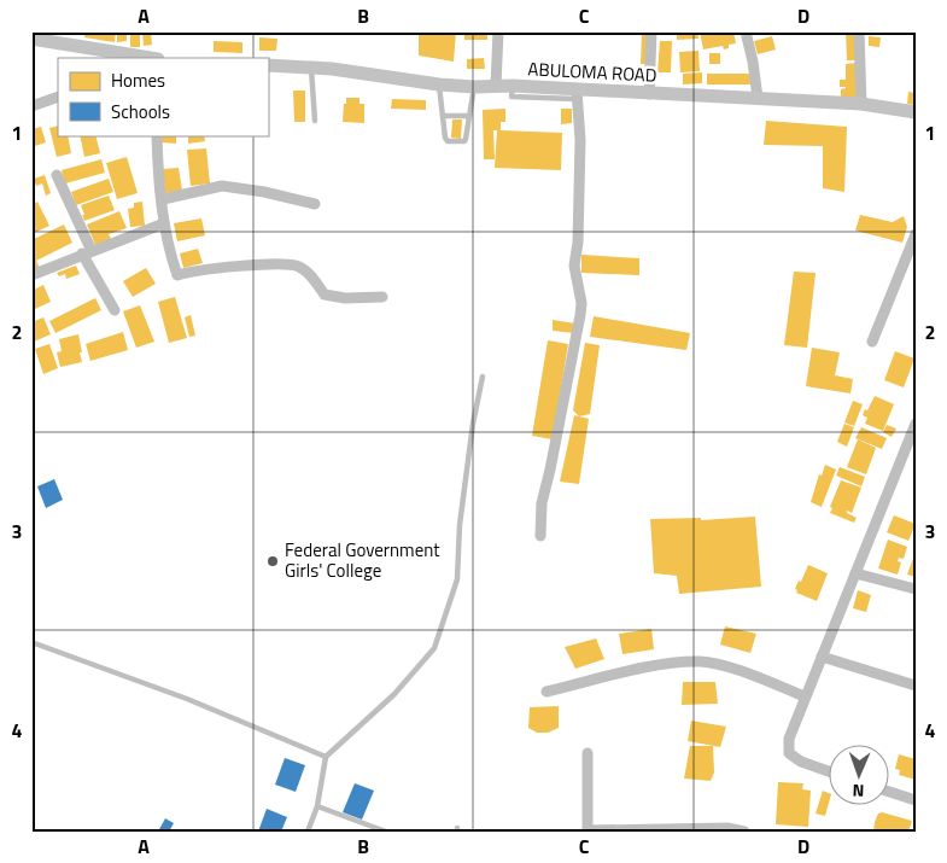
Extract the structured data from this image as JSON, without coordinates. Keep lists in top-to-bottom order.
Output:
{
  "streets": {
    "street": ["ABULOMA ROAD"]
  },
  "places": ["Federal Government Girls' College"],
  "legend": ["Homes", "Schools"],
  "north": "bottom",
  "grid": {
    "columns": [
      "A",
      "B",
      "C",
      "D"
    ],
    "rows": [
      "1",
      "2",
      "3",
      "4"
    ]
  }
}
